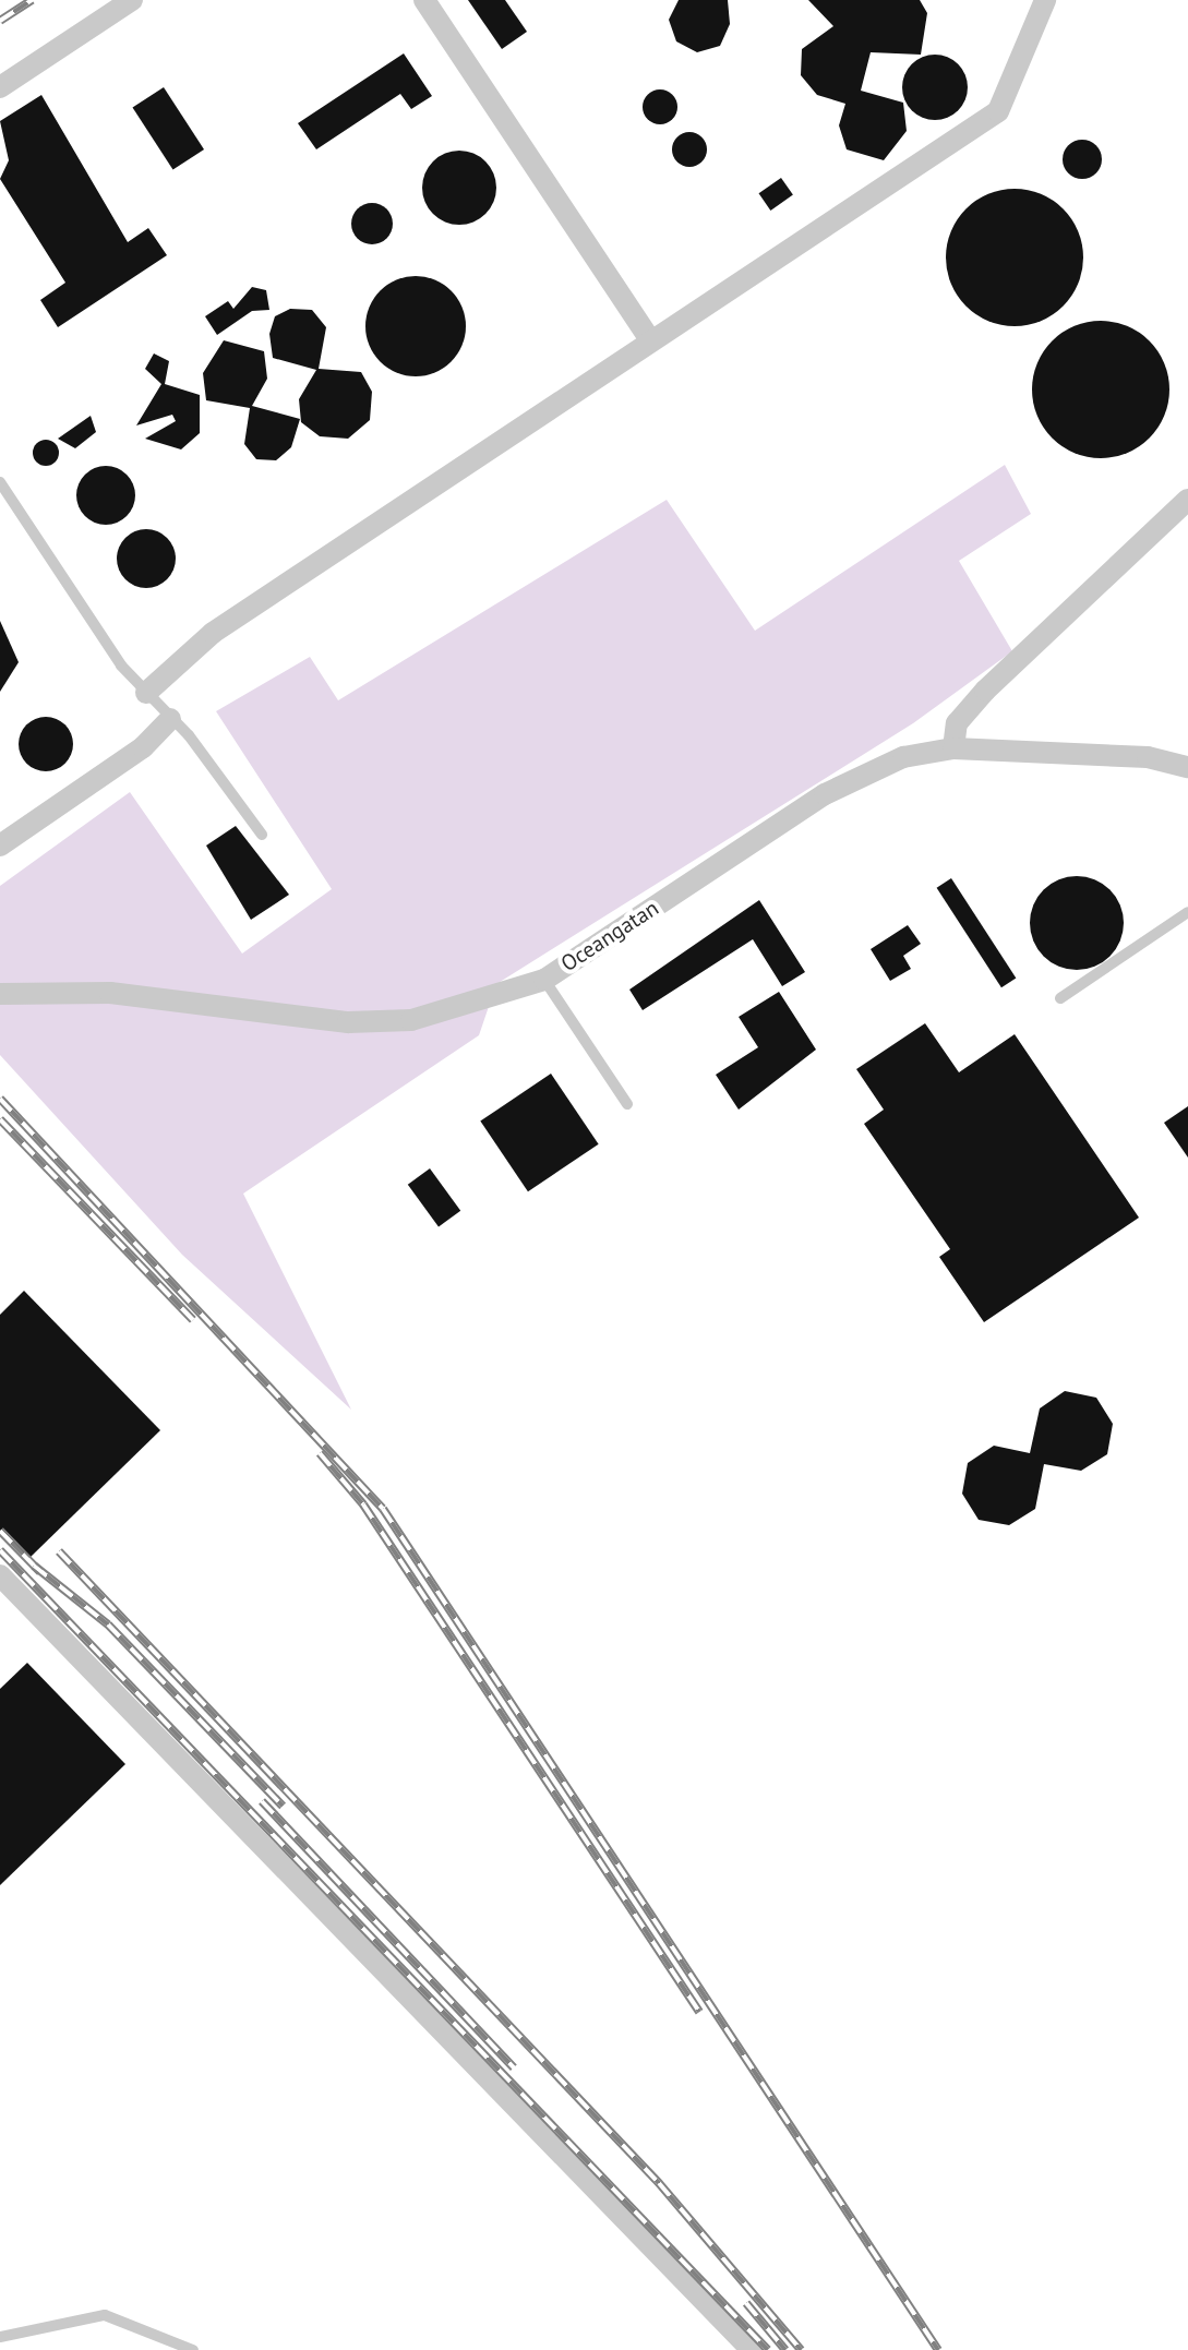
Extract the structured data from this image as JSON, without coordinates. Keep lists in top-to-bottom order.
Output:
{
  "streets": {
    "street": ["Oceangatan"]
  }
}
